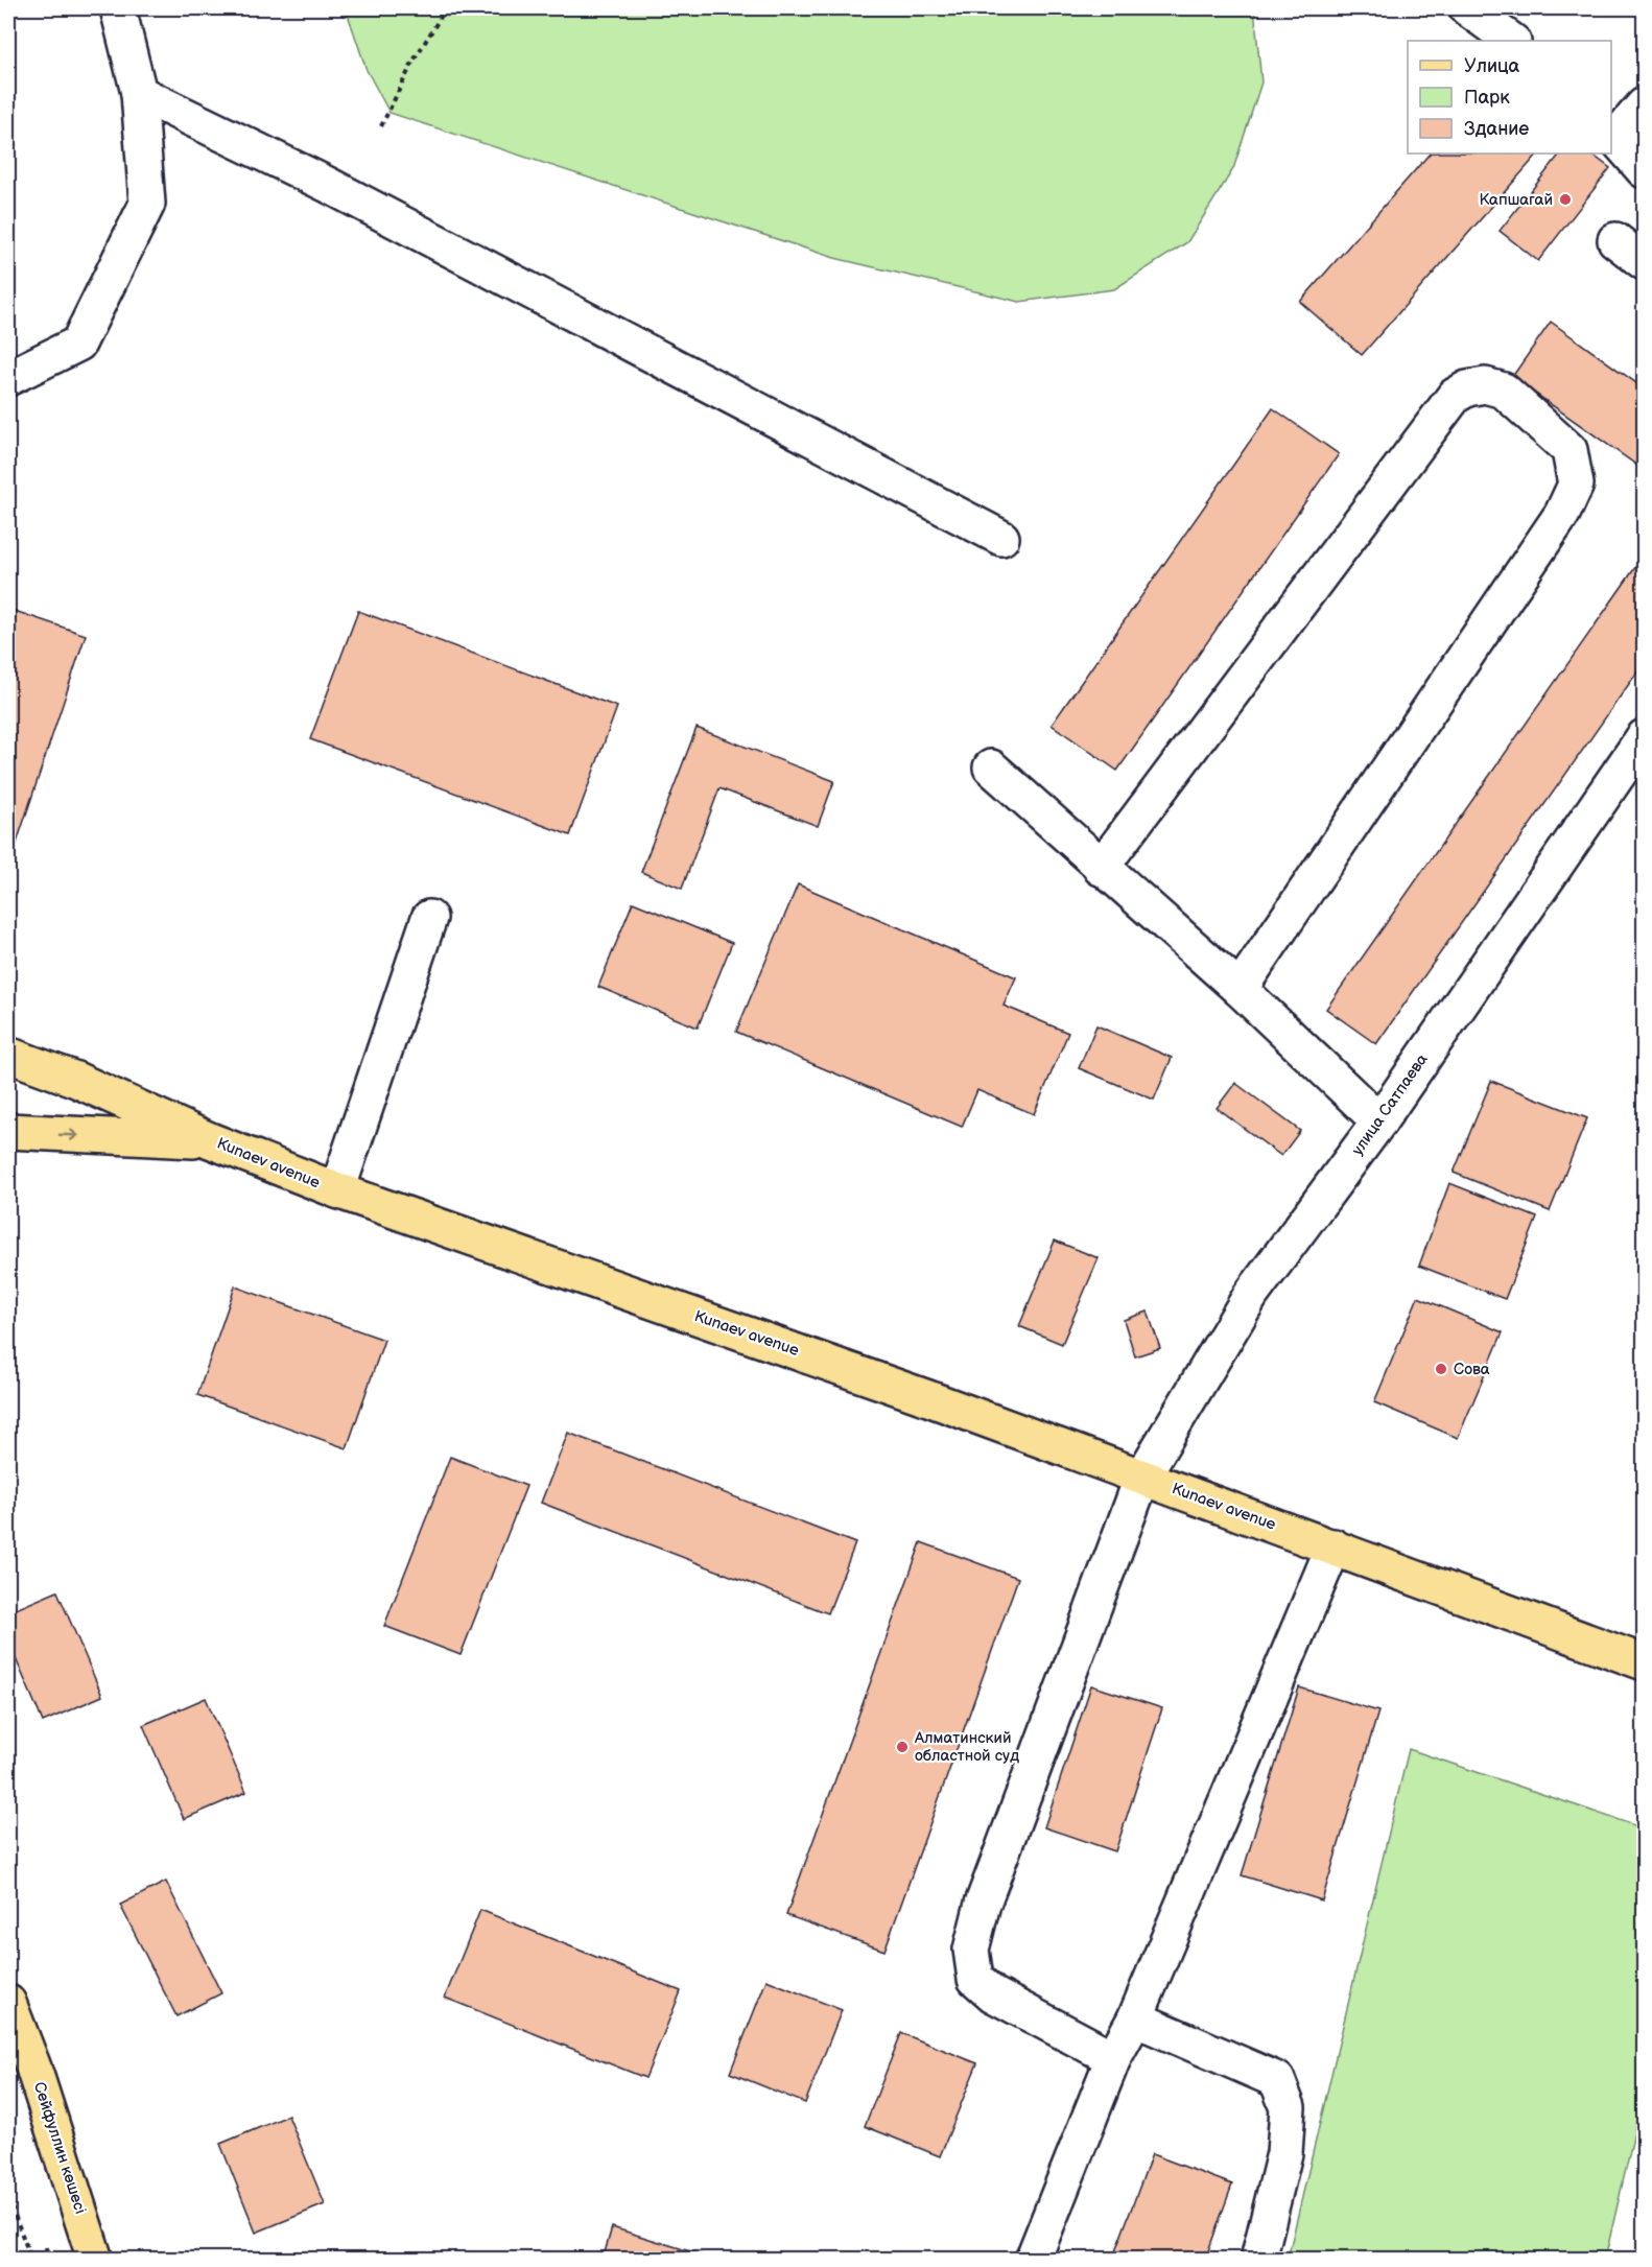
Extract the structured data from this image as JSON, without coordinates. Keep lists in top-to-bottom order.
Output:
{
  "streets": {
    "main road": ["Kunaev avenue", "Сейфуллин көшесі"],
    "street": ["улица Сатпаева"]
  },
  "crossings": [
    ["улица Сатпаева", "Kunaev avenue"]
  ],
  "places": ["Капшагай", "Сова", "Алматинский областной суд"],
  "legend": ["Улица", "Парк", "Здание"]
}
